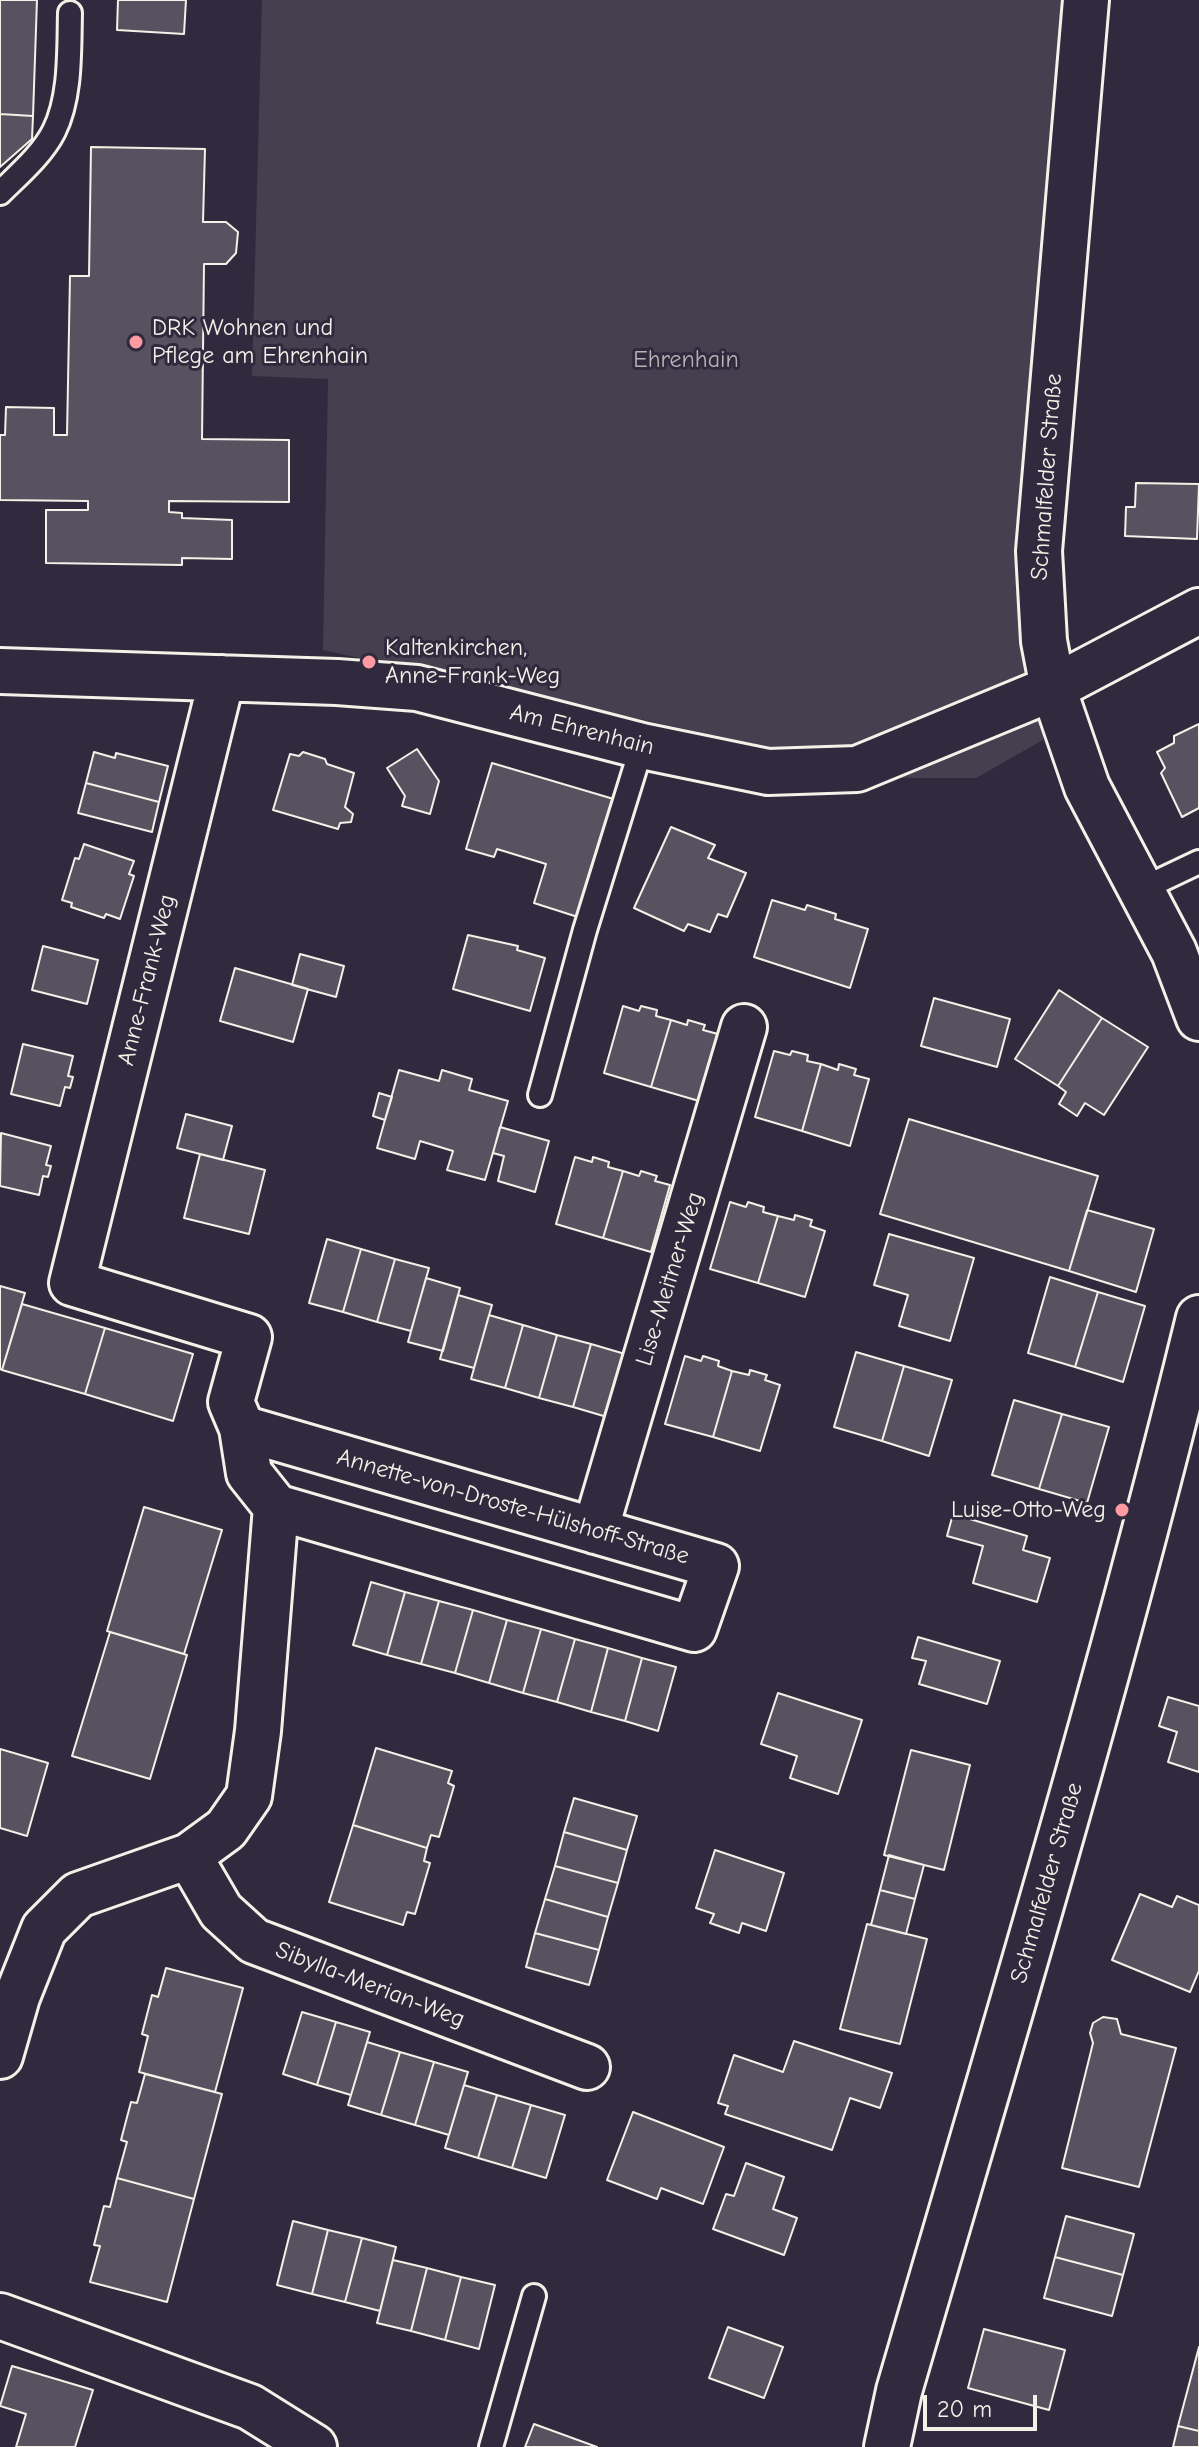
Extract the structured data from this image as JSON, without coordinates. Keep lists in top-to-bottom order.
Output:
{
  "streets": {
    "street": [
      "Schmalfelder Straße",
      "Am Ehrenhain",
      "Anne-Frank-Weg",
      "Lise-Meitner-Weg",
      "Annette-von-Droste-Hülshoff-Straße",
      "Sibylla-Merian-Weg"
    ]
  },
  "crossings": [
    ["Schmalfelder Straße", "Am Ehrenhain"],
    ["Am Ehrenhain", "Anne-Frank-Weg"],
    ["Anne-Frank-Weg", "Annette-von-Droste-Hülshoff-Straße"],
    ["Lise-Meitner-Weg", "Annette-von-Droste-Hülshoff-Straße"]
  ],
  "parks": ["Ehrenhain"],
  "places": ["DRK Wohnen und Pflege am Ehrenhain", "Kaltenkirchen, Anne-Frank-Weg", "Luise-Otto-Weg"],
  "scale_bar": "20 m"
}
